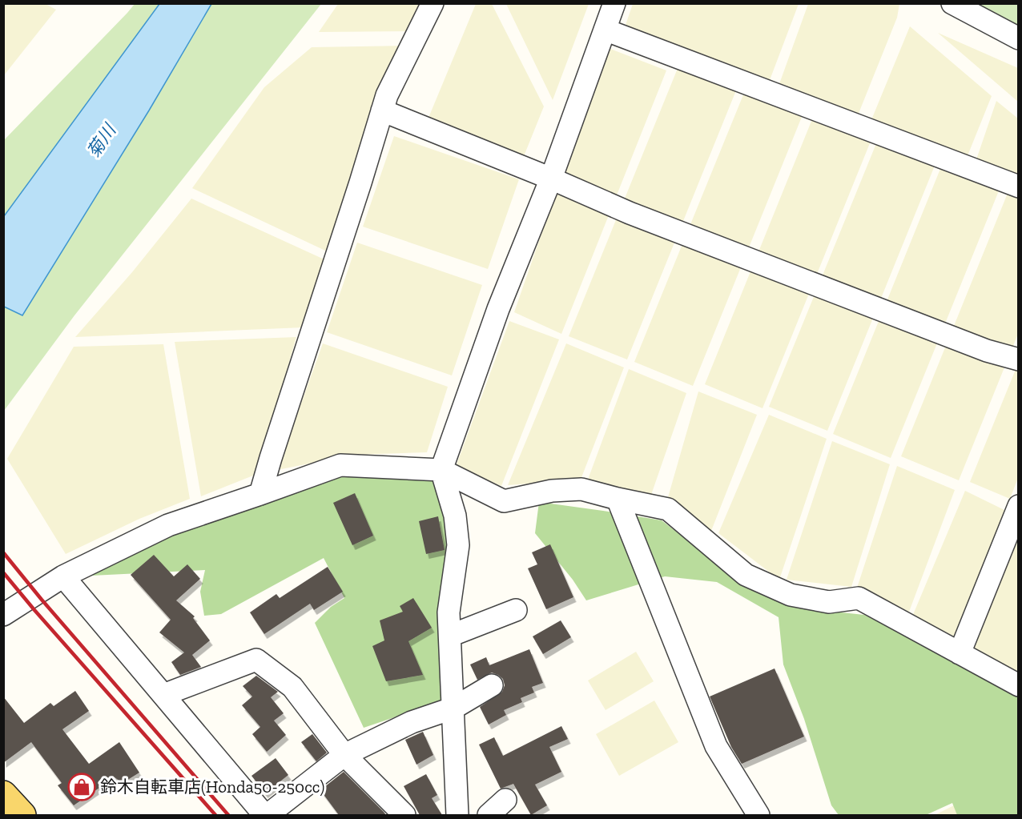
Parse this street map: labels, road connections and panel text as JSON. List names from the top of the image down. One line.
{"water":["菊川"],"places":{"shop":["鈴木自転車店(Honda50-250cc)"]}}
